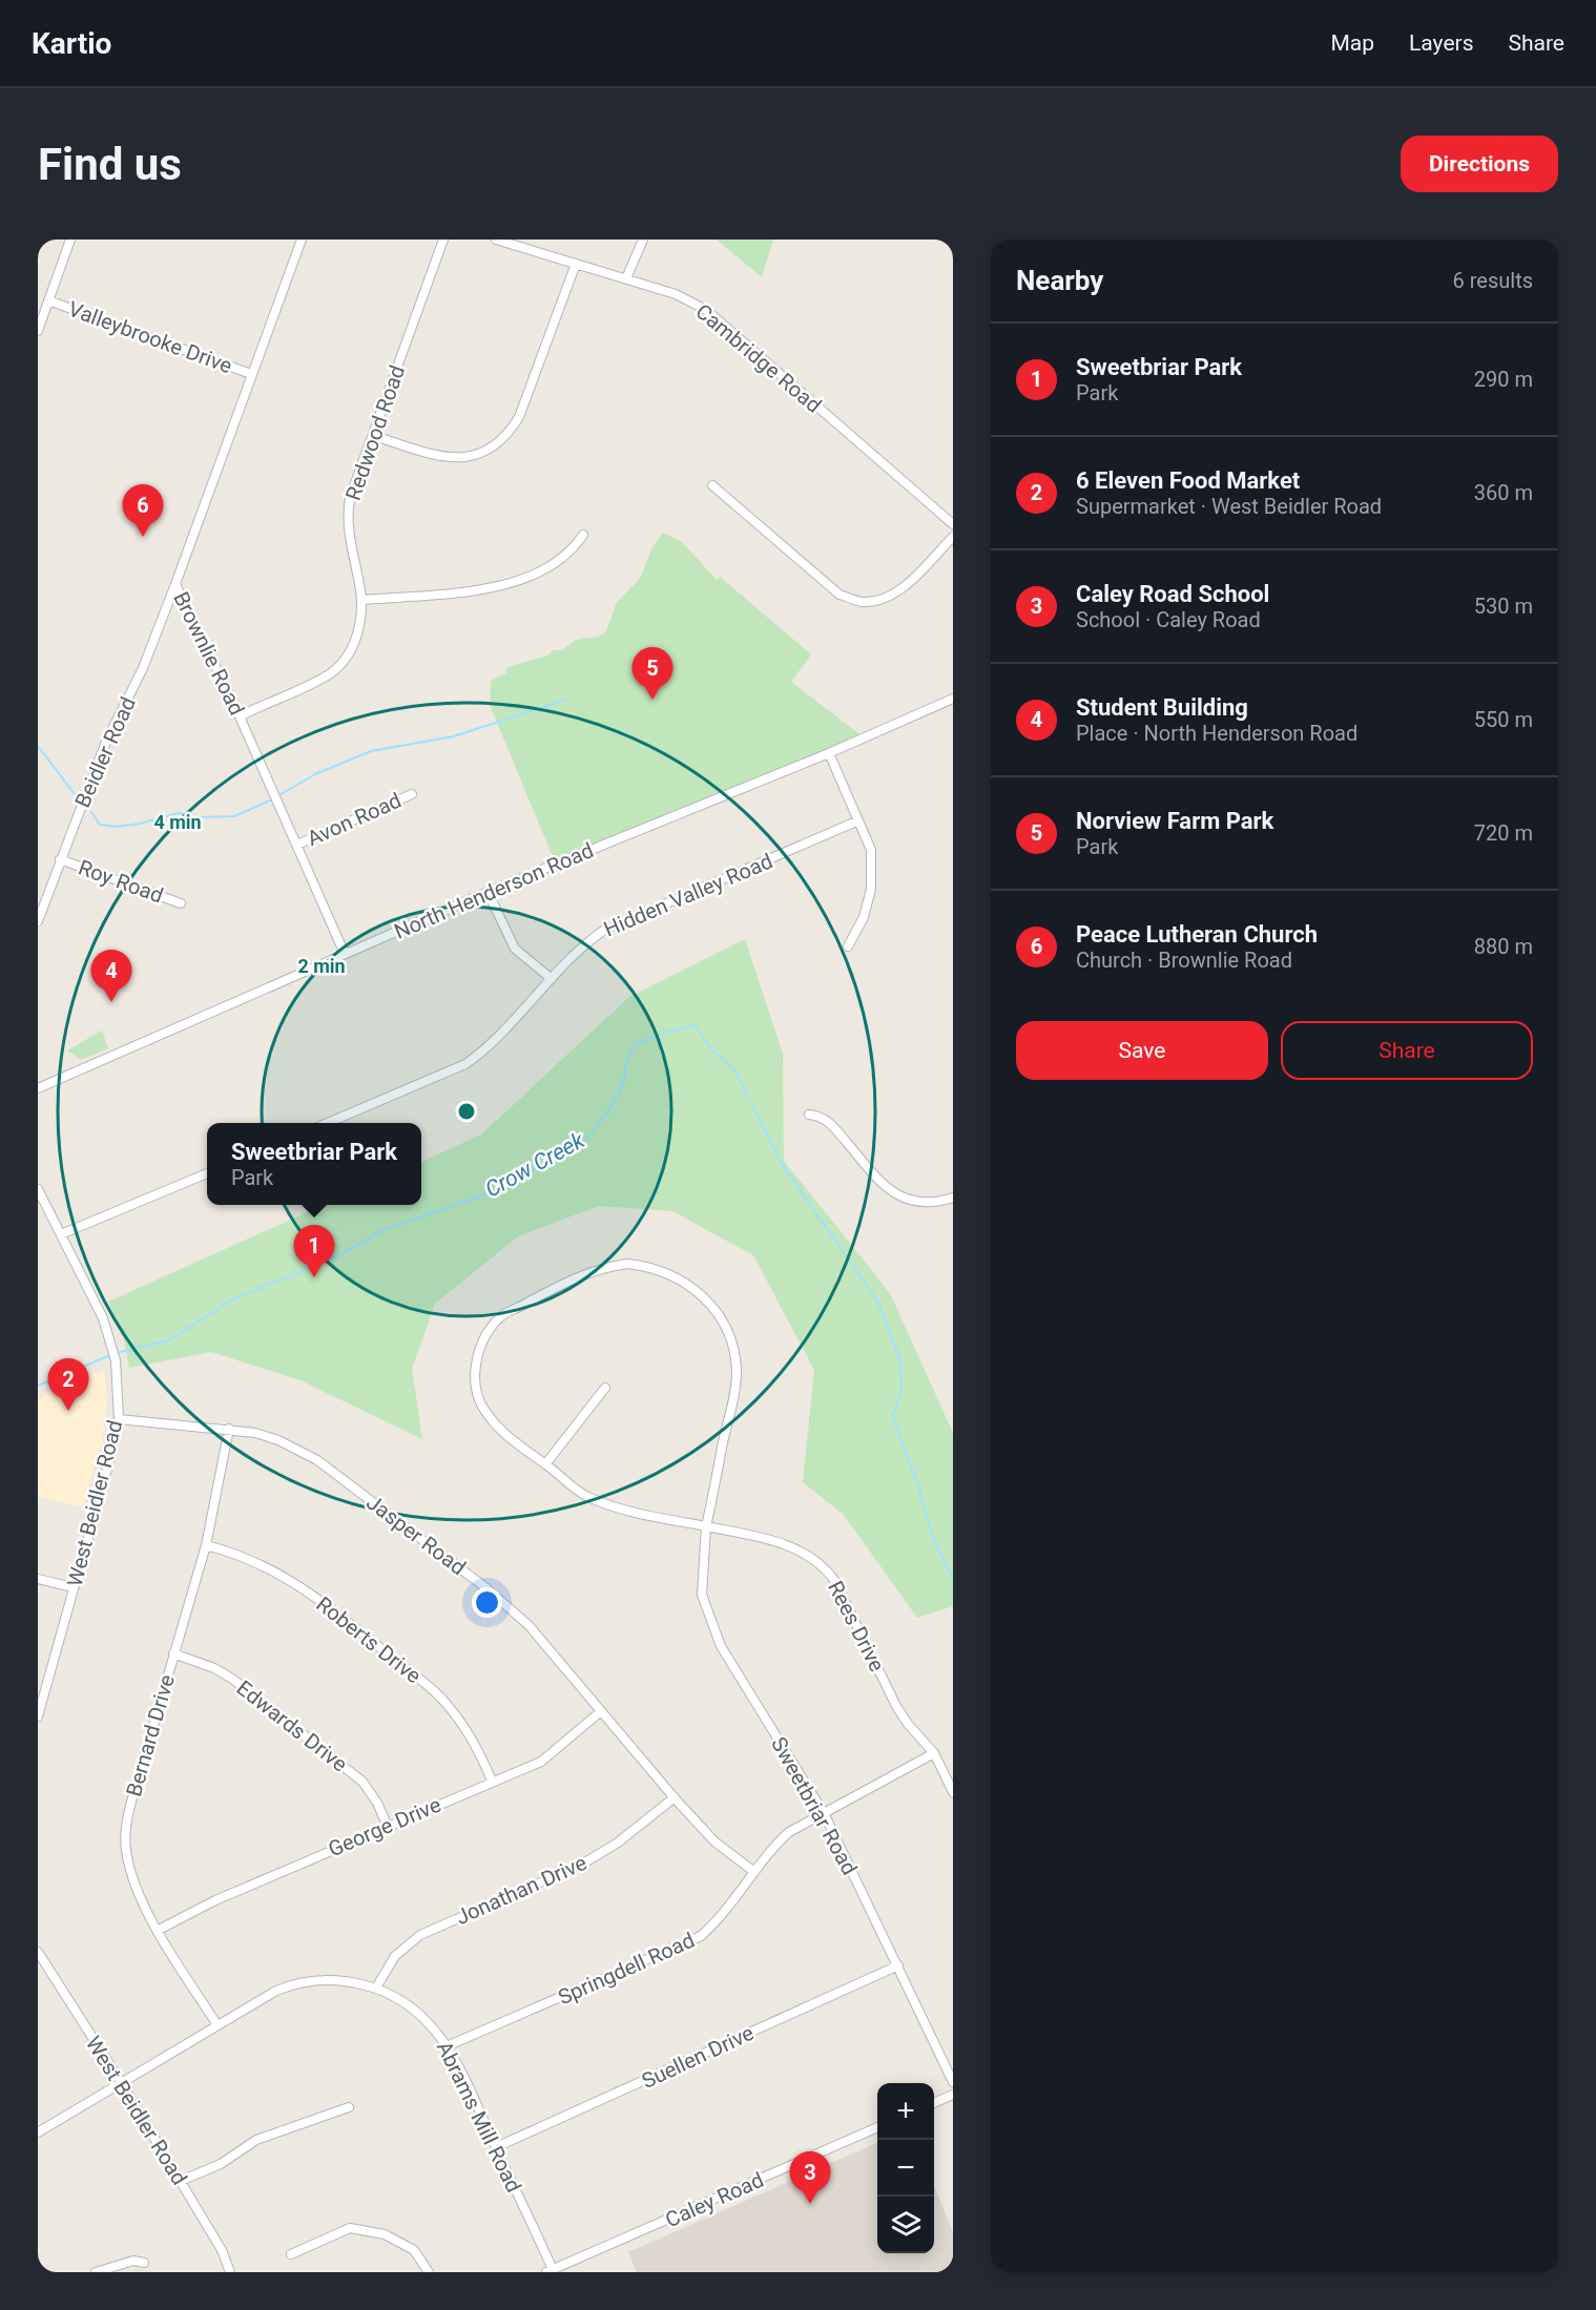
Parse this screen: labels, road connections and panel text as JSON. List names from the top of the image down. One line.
{"streets":{"street":["Valleybrooke Drive","Cambridge Road","Redwood Road","Brownlie Road","Beidler Road","Avon Road","Roy Road","North Henderson Road","Hidden Valley Road","West Beidler Road","Jasper Road","Rees Drive","Roberts Drive","Edwards Drive","Bernard Drive","Sweetbriar Road","George Drive","Jonathan Drive","Springdell Road","Suellen Drive","Abrams Mill Road","Caley Road"]},"crossings":[["Valleybrooke Drive","Brownlie Road"],["Redwood Road","Brownlie Road"],["Brownlie Road","Beidler Road"],["Brownlie Road","Avon Road"],["Brownlie Road","North Henderson Road"],["Beidler Road","Roy Road"],["West Beidler Road","Jasper Road"],["West Beidler Road","Abrams Mill Road"],["Jasper Road","Bernard Drive"],["Jasper Road","George Drive"],["Jasper Road","Jonathan Drive"],["Jasper Road","Springdell Road"],["Rees Drive","Sweetbriar Road"],["Rees Drive","Springdell Road"],["Roberts Drive","Bernard Drive"],["Roberts Drive","George Drive"],["Edwards Drive","Bernard Drive"],["Edwards Drive","George Drive"],["Bernard Drive","George Drive"],["Bernard Drive","Abrams Mill Road"],["Sweetbriar Road","Springdell Road"],["Sweetbriar Road","Suellen Drive"],["Jonathan Drive","Abrams Mill Road"],["Springdell Road","Abrams Mill Road"],["Suellen Drive","Abrams Mill Road"],["Abrams Mill Road","Caley Road"]],"water":["Crow Creek"],"page":{"header":"Kartio","nav":["Map","Layers","Share"],"buttons":["Directions",["Save","Share"]],"title":"Find us","heading":["Nearby","6 results"],"list":[{"mark":"1","name":"Sweetbriar Park","note":"Park","value":"290 m"},{"mark":"2","name":"6 Eleven Food Market","note":"Supermarket · West Beidler Road","value":"360 m"},{"mark":"3","name":"Caley Road School","note":"School · Caley Road","value":"530 m"},{"mark":"4","name":"Student Building","note":"Place · North Henderson Road","value":"550 m"},{"mark":"5","name":"Norview Farm Park","note":"Park","value":"720 m"},{"mark":"6","name":"Peace Lutheran Church","note":"Church · Brownlie Road","value":"880 m"}],"pins":["6","5","4","1","2","3"],"popup":["Sweetbriar Park","Park"],"map_buttons":["+","−"]},"rings":["4 min","2 min"]}
